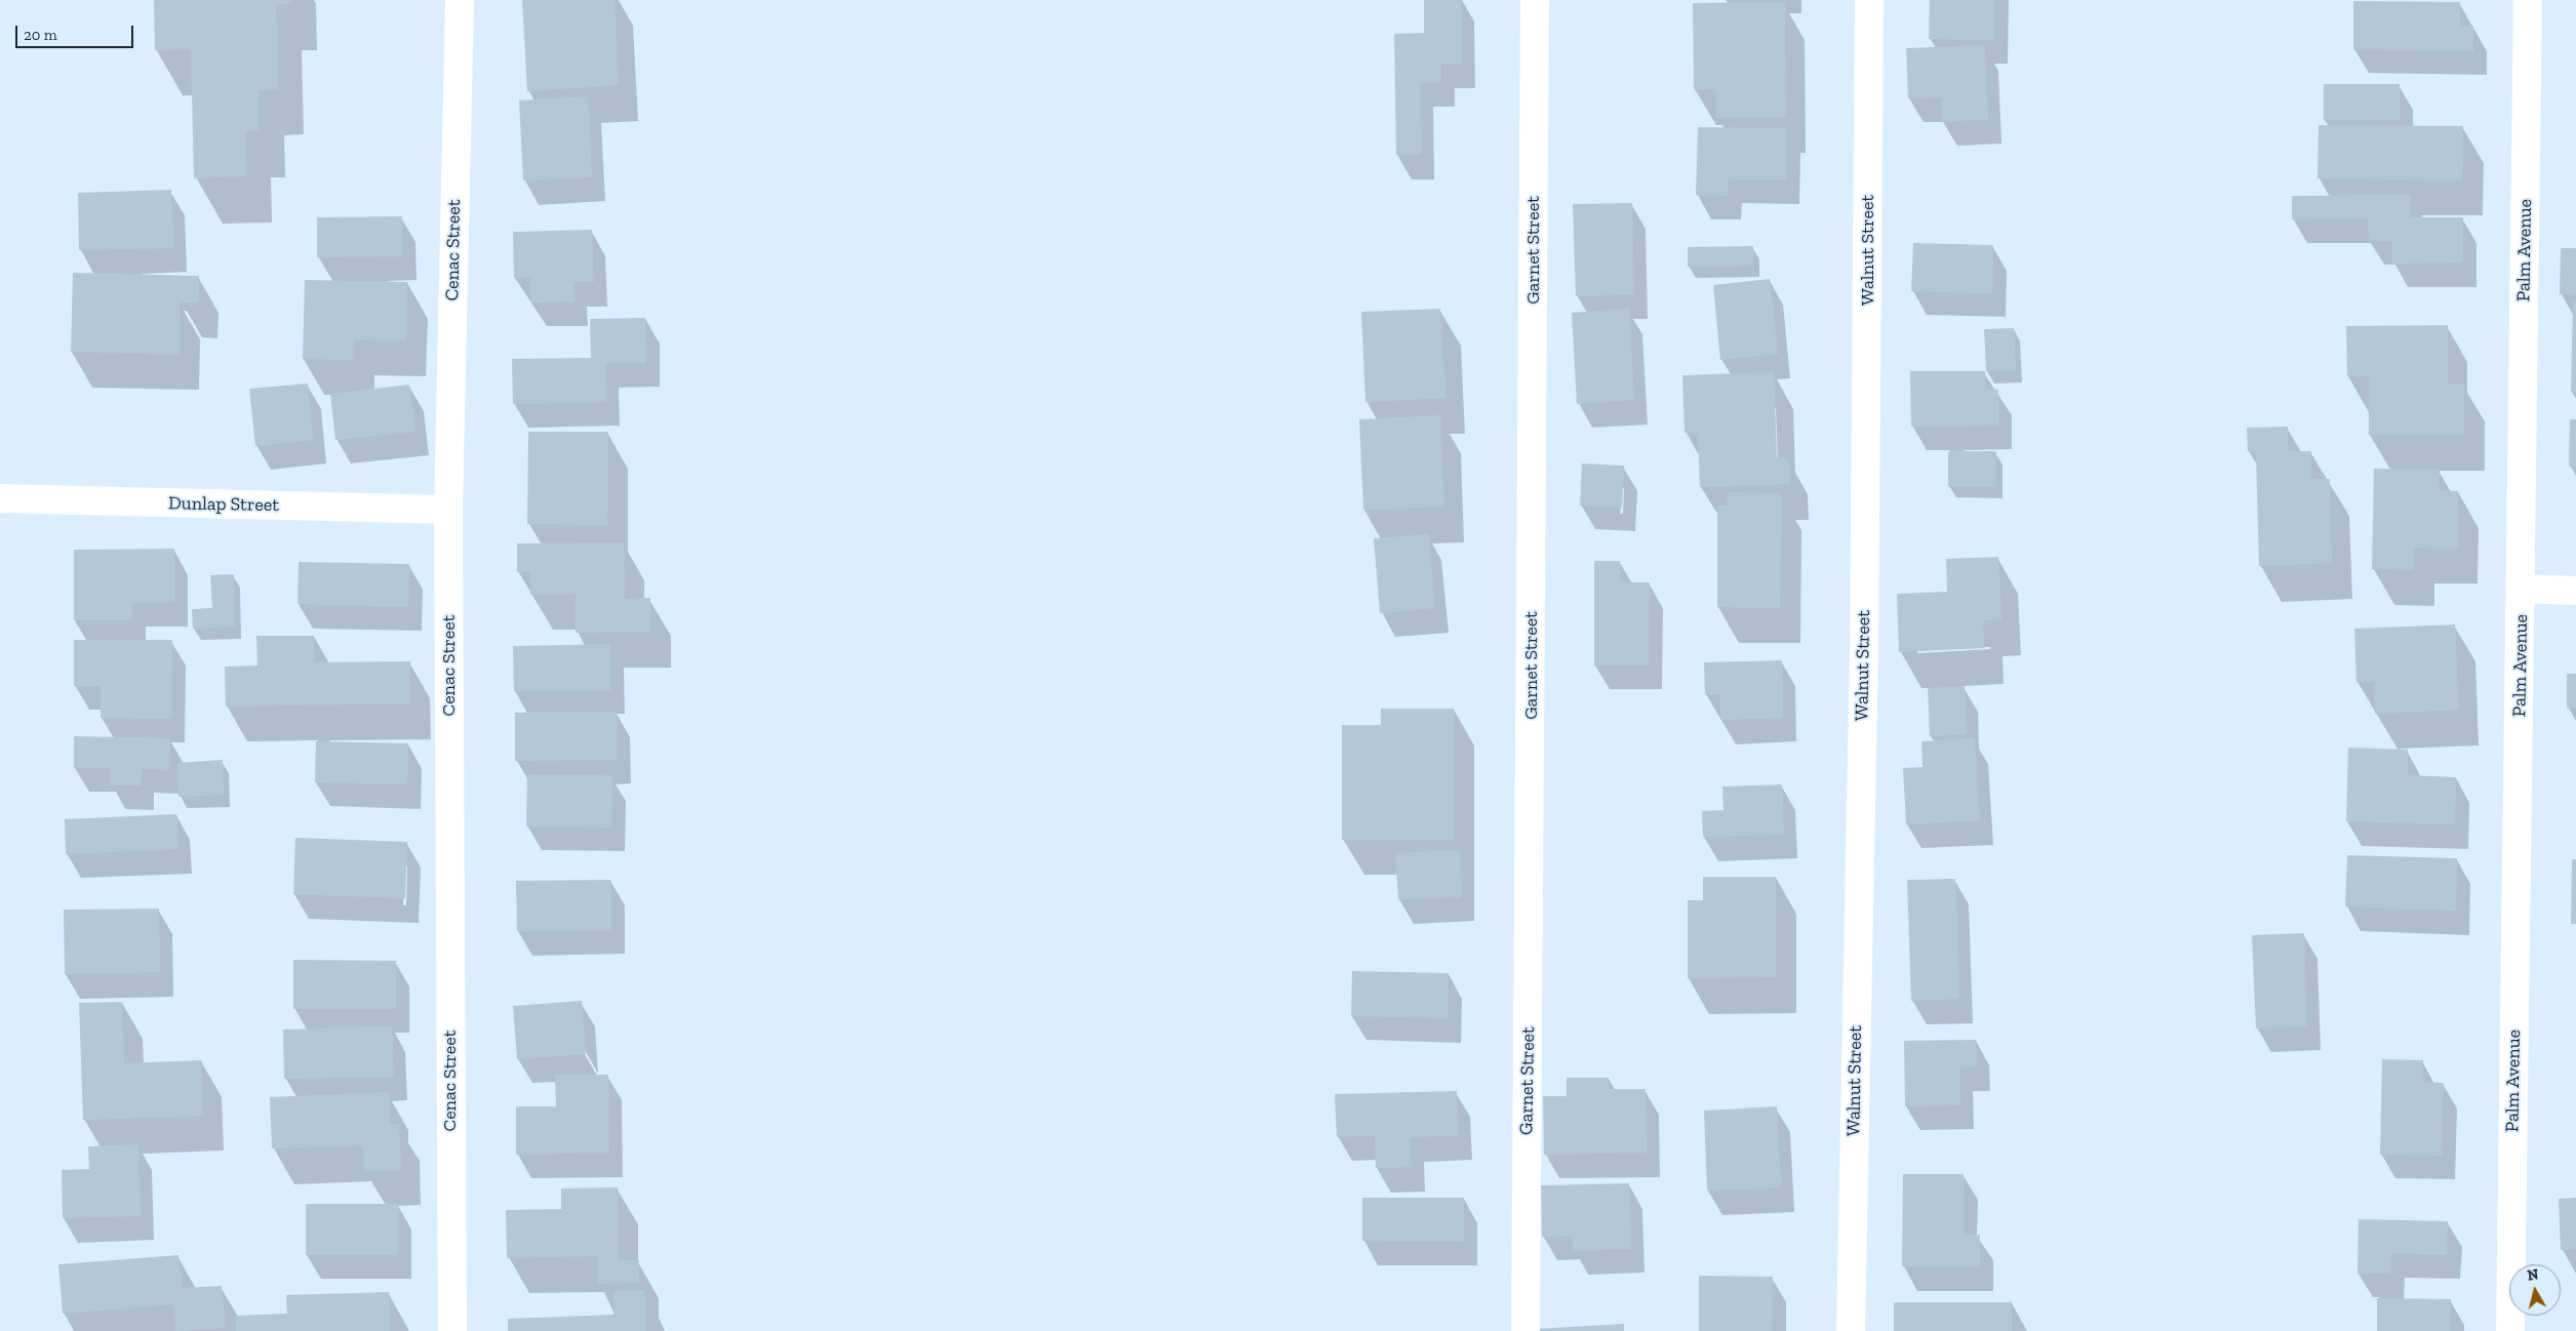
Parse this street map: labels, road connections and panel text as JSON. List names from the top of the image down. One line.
{"streets":{"street":["Cenac Street","Garnet Street","Walnut Street","Palm Avenue","Dunlap Street"]},"crossings":[["Cenac Street","Dunlap Street"]],"scale_bar":"20 m","north":"top"}
